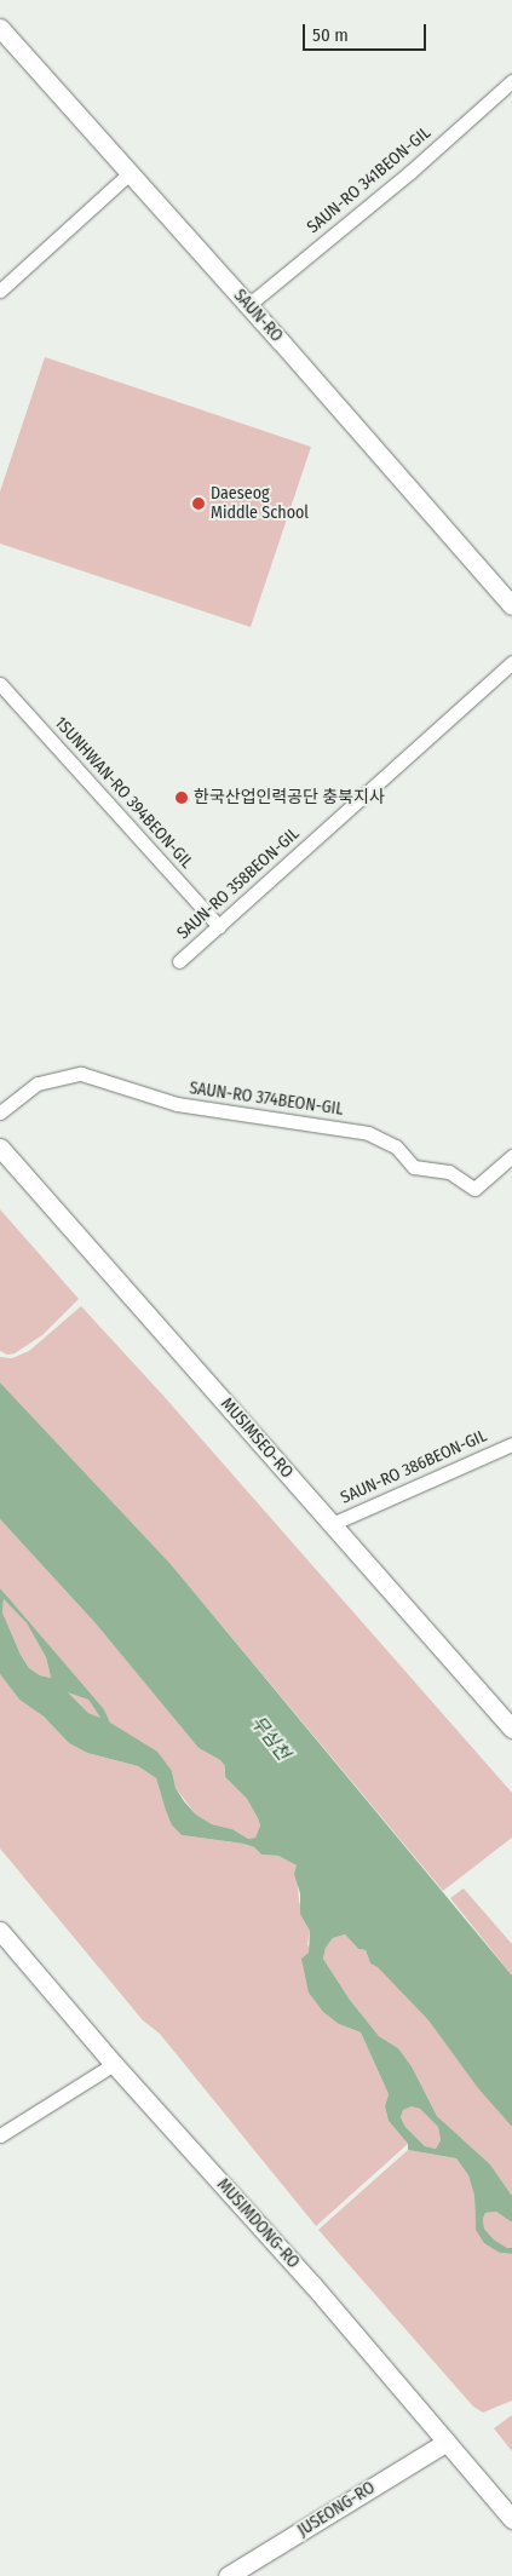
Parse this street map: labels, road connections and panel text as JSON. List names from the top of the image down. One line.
{"streets":{"street":["SAUN-RO 341BEON-GIL","SAUN-RO","1SUNHWAN-RO 394BEON-GIL","SAUN-RO 358BEON-GIL","SAUN-RO 374BEON-GIL","MUSIMSEO-RO","SAUN-RO 386BEON-GIL","MUSIMDONG-RO","JUSEONG-RO"]},"crossings":[["SAUN-RO 341BEON-GIL","SAUN-RO"],["1SUNHWAN-RO 394BEON-GIL","SAUN-RO 358BEON-GIL"],["MUSIMSEO-RO","SAUN-RO 386BEON-GIL"],["MUSIMDONG-RO","JUSEONG-RO"]],"water":["무심천"],"places":["Daeseog Middle School","한국산업인력공단 충북지사"],"scale_bar":"50 m"}
